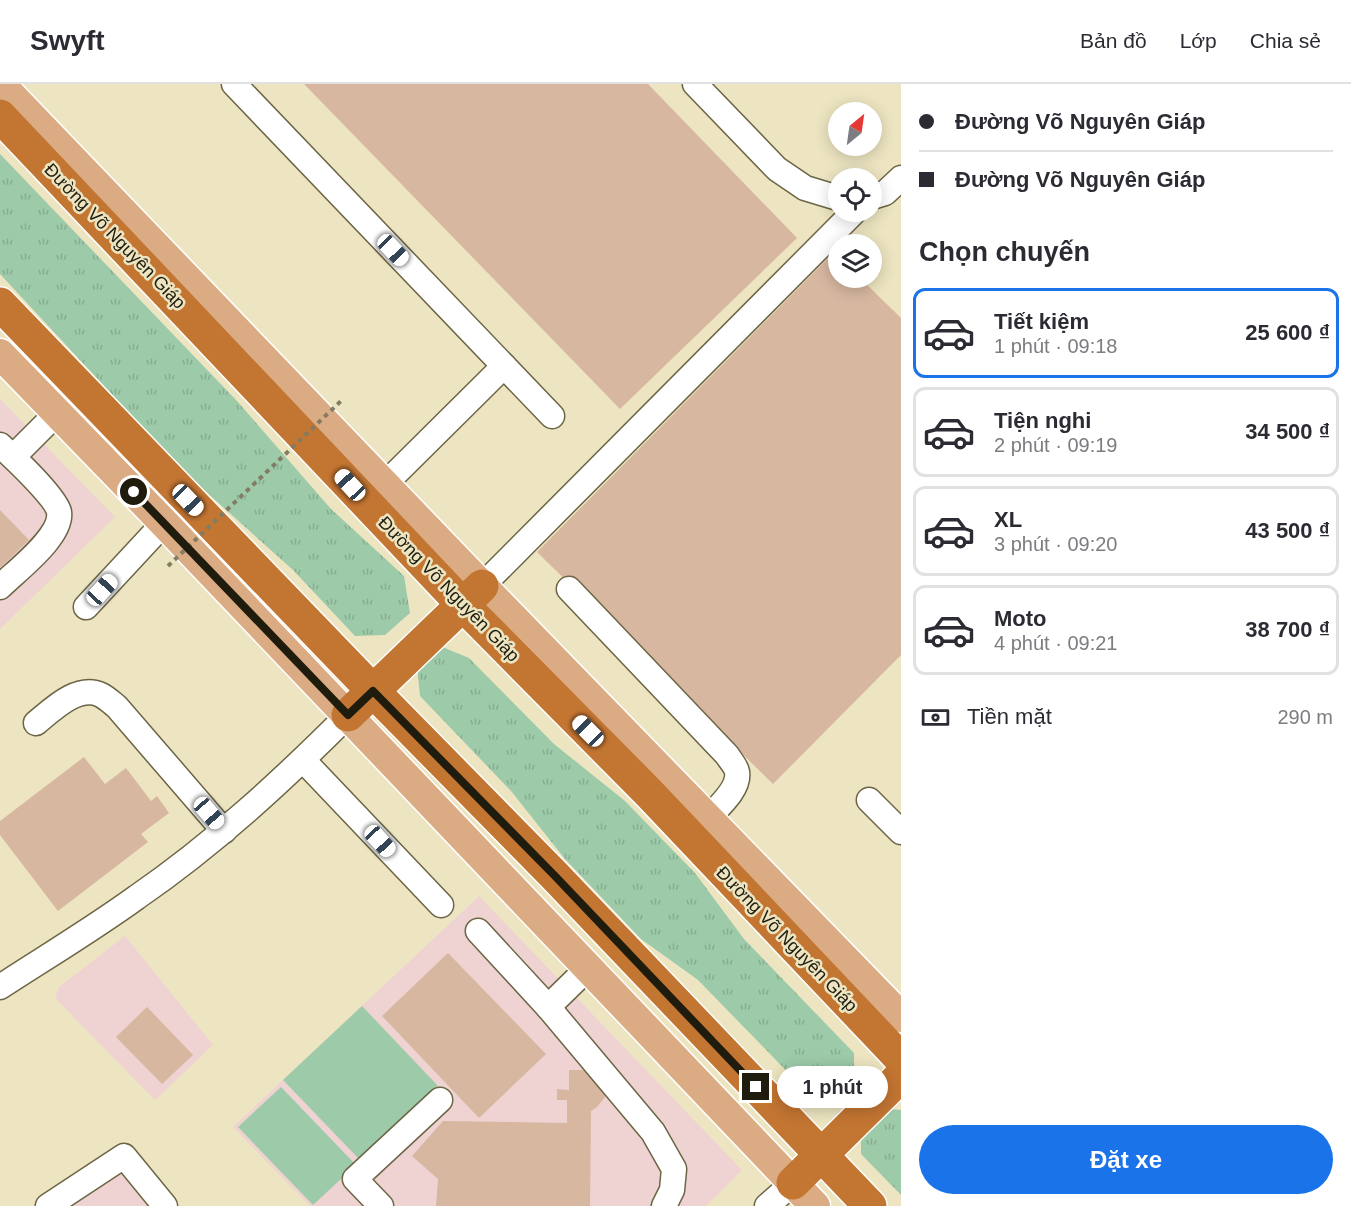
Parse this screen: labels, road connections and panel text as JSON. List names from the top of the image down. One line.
{"streets":{"highway":["Đường Võ Nguyên Giáp"]},"north":"top right","page":{"header":"Swyft","nav":["Bản đồ","Lớp","Chia sẻ"],"banner":["Đường Võ Nguyên Giáp","Đường Võ Nguyên Giáp"],"heading":"Chọn chuyến","list":[{"name":"Tiết kiệm","note":"1 phút · 09:18","value":"25 600 ₫"},{"name":"Tiện nghi","note":"2 phút · 09:19","value":"34 500 ₫"},{"name":"XL","note":"3 phút · 09:20","value":"43 500 ₫"},{"name":"Moto","note":"4 phút · 09:21","value":"38 700 ₫"}],"pay":["Tiền mặt","290 m"],"bubble":"1 phút","buttons":"Đặt xe"}}
